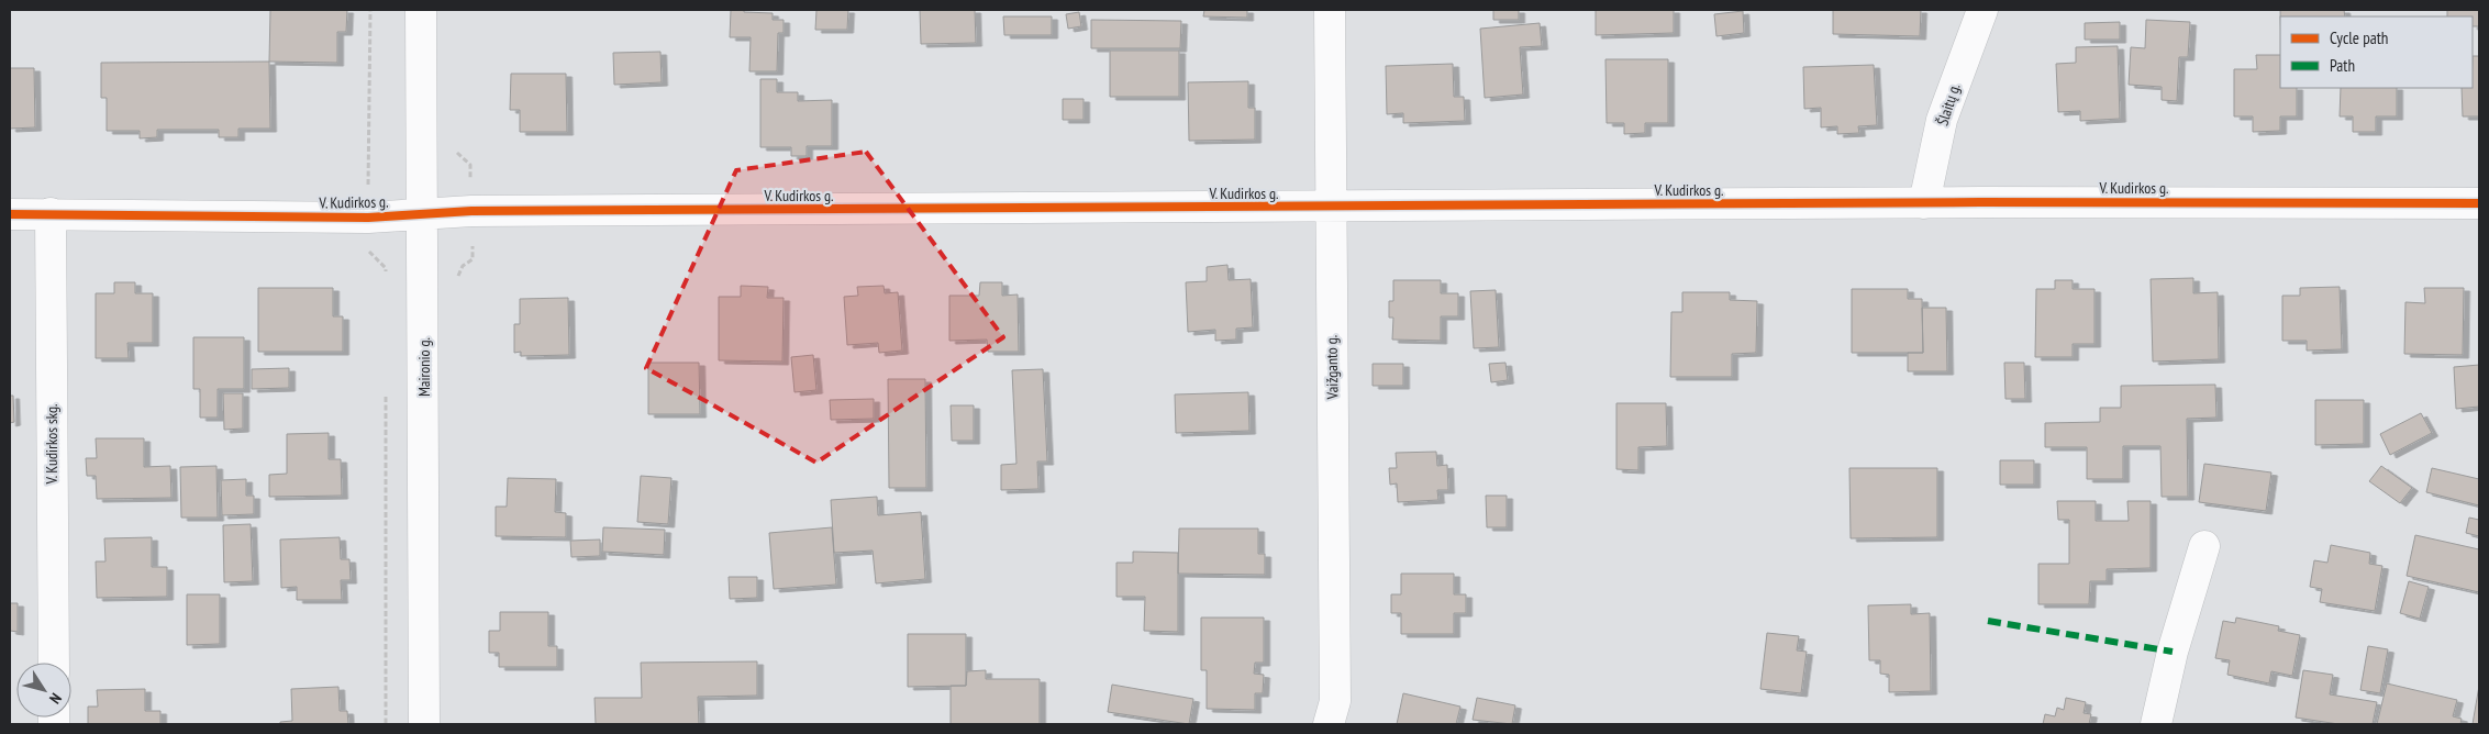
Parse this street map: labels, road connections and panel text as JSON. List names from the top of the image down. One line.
{"streets":{"street":["Šlaitų g.","V. Kudirkos g.","Maironio g.","Vaižganto g.","V. Kudirkos skg."]},"crossings":[["Šlaitų g.","V. Kudirkos g."],["V. Kudirkos g.","Maironio g."],["V. Kudirkos g.","Vaižganto g."],["V. Kudirkos g.","V. Kudirkos skg."]],"legend":["Cycle path","Path"],"north":"bottom right"}
